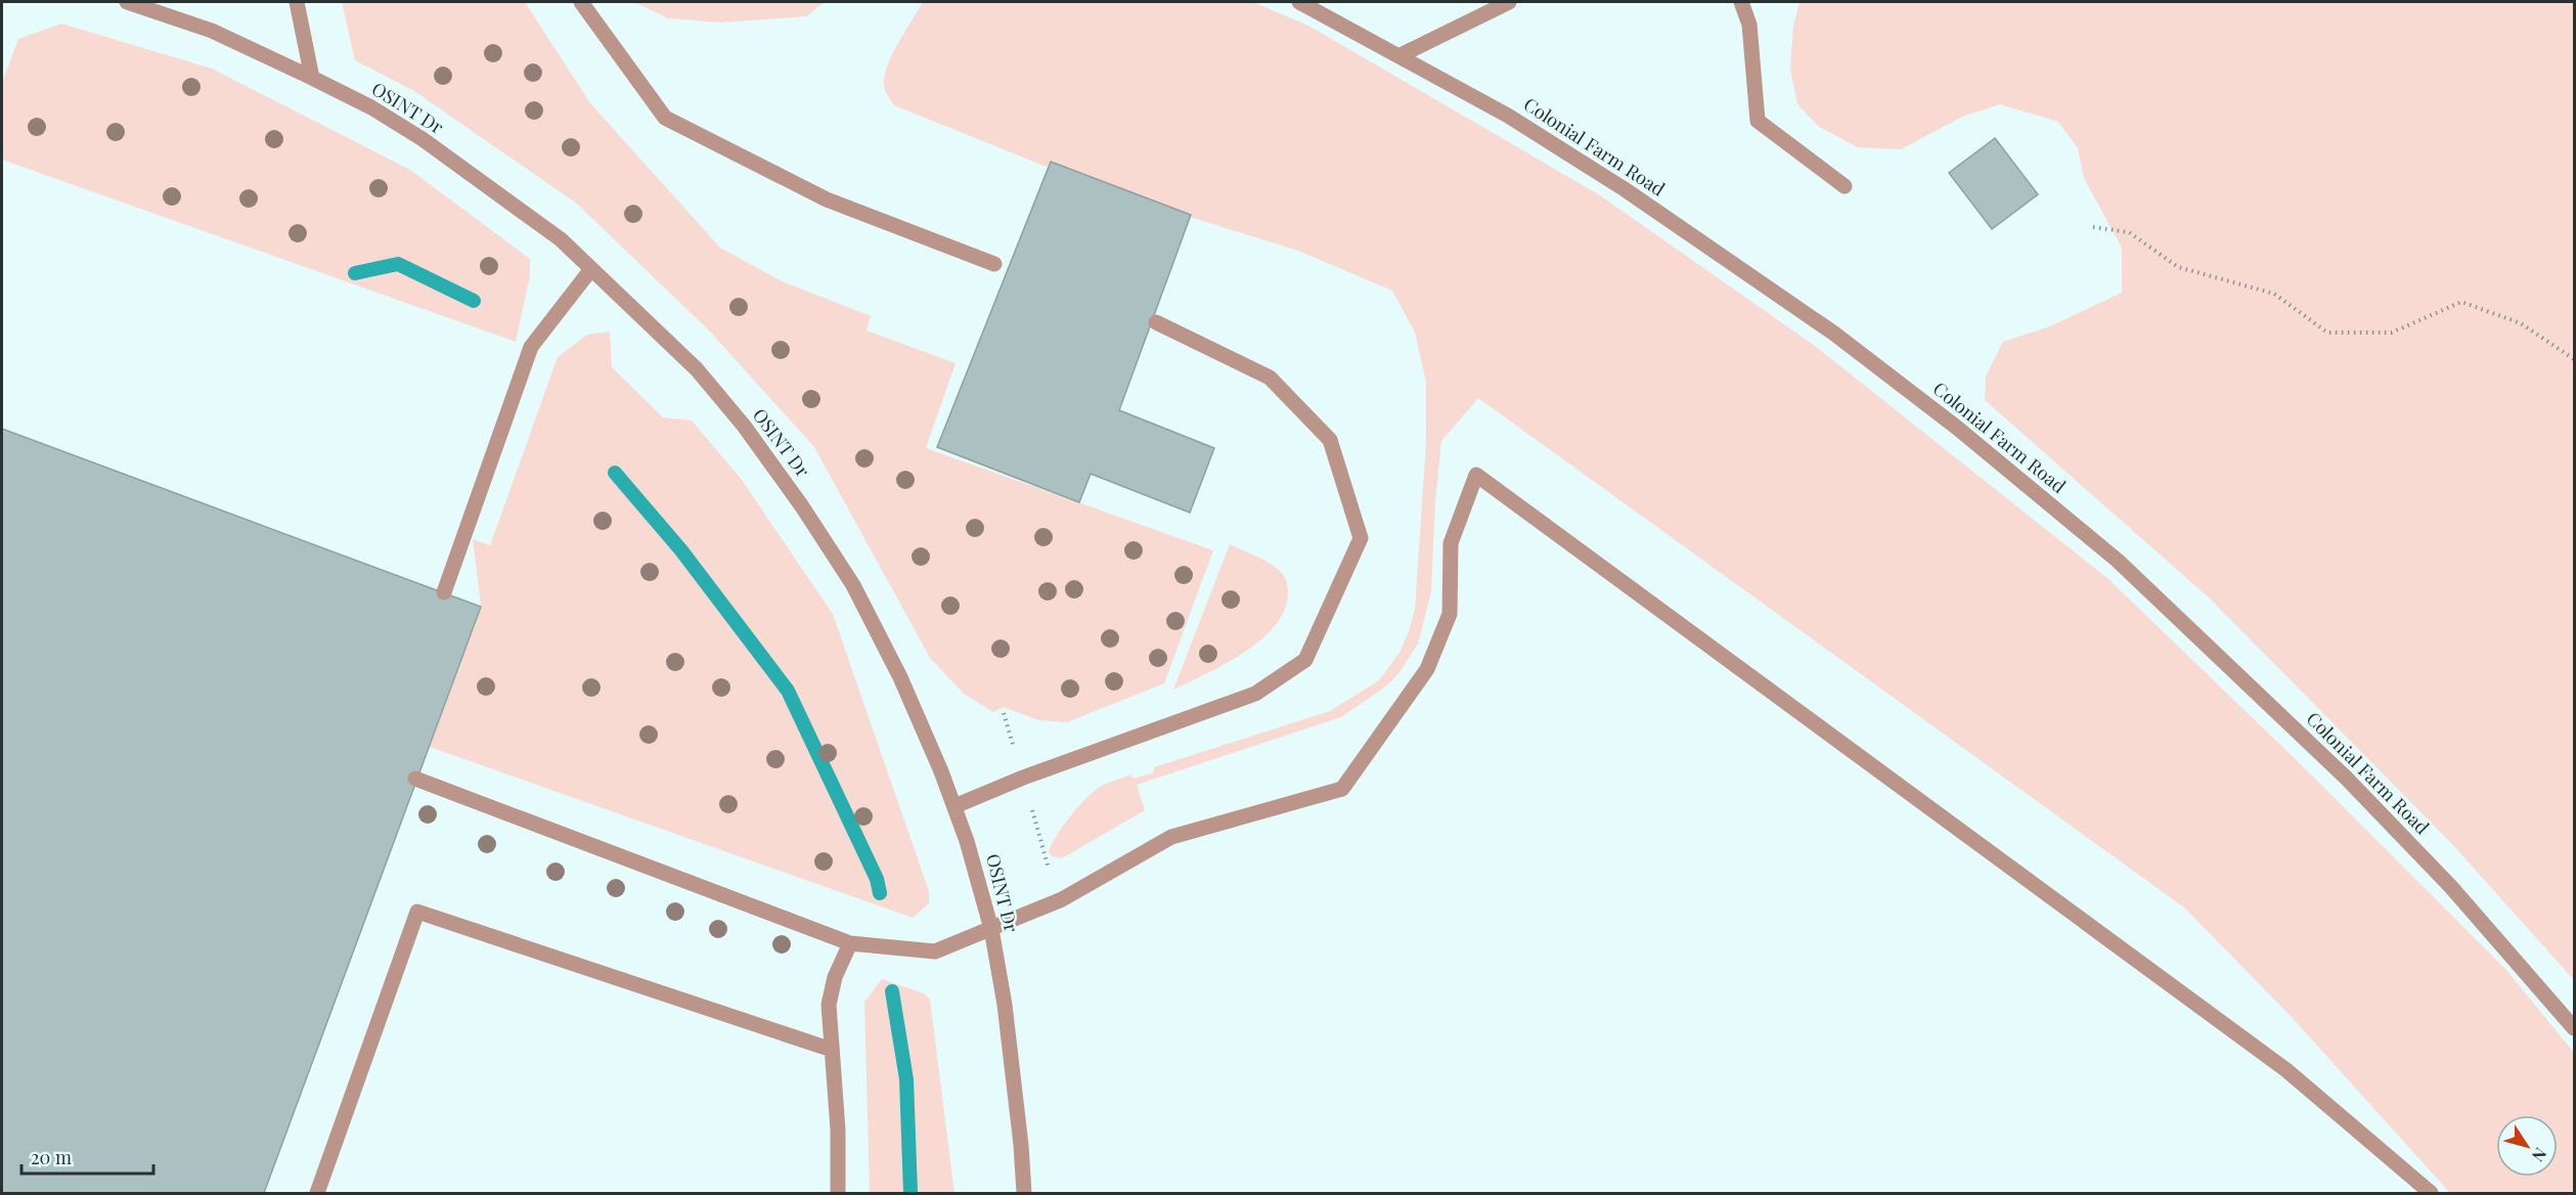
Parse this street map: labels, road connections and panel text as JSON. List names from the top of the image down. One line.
{"streets":{"street":["OSINT Dr","Colonial Farm Road"]},"scale_bar":"20 m","north":"bottom right"}
